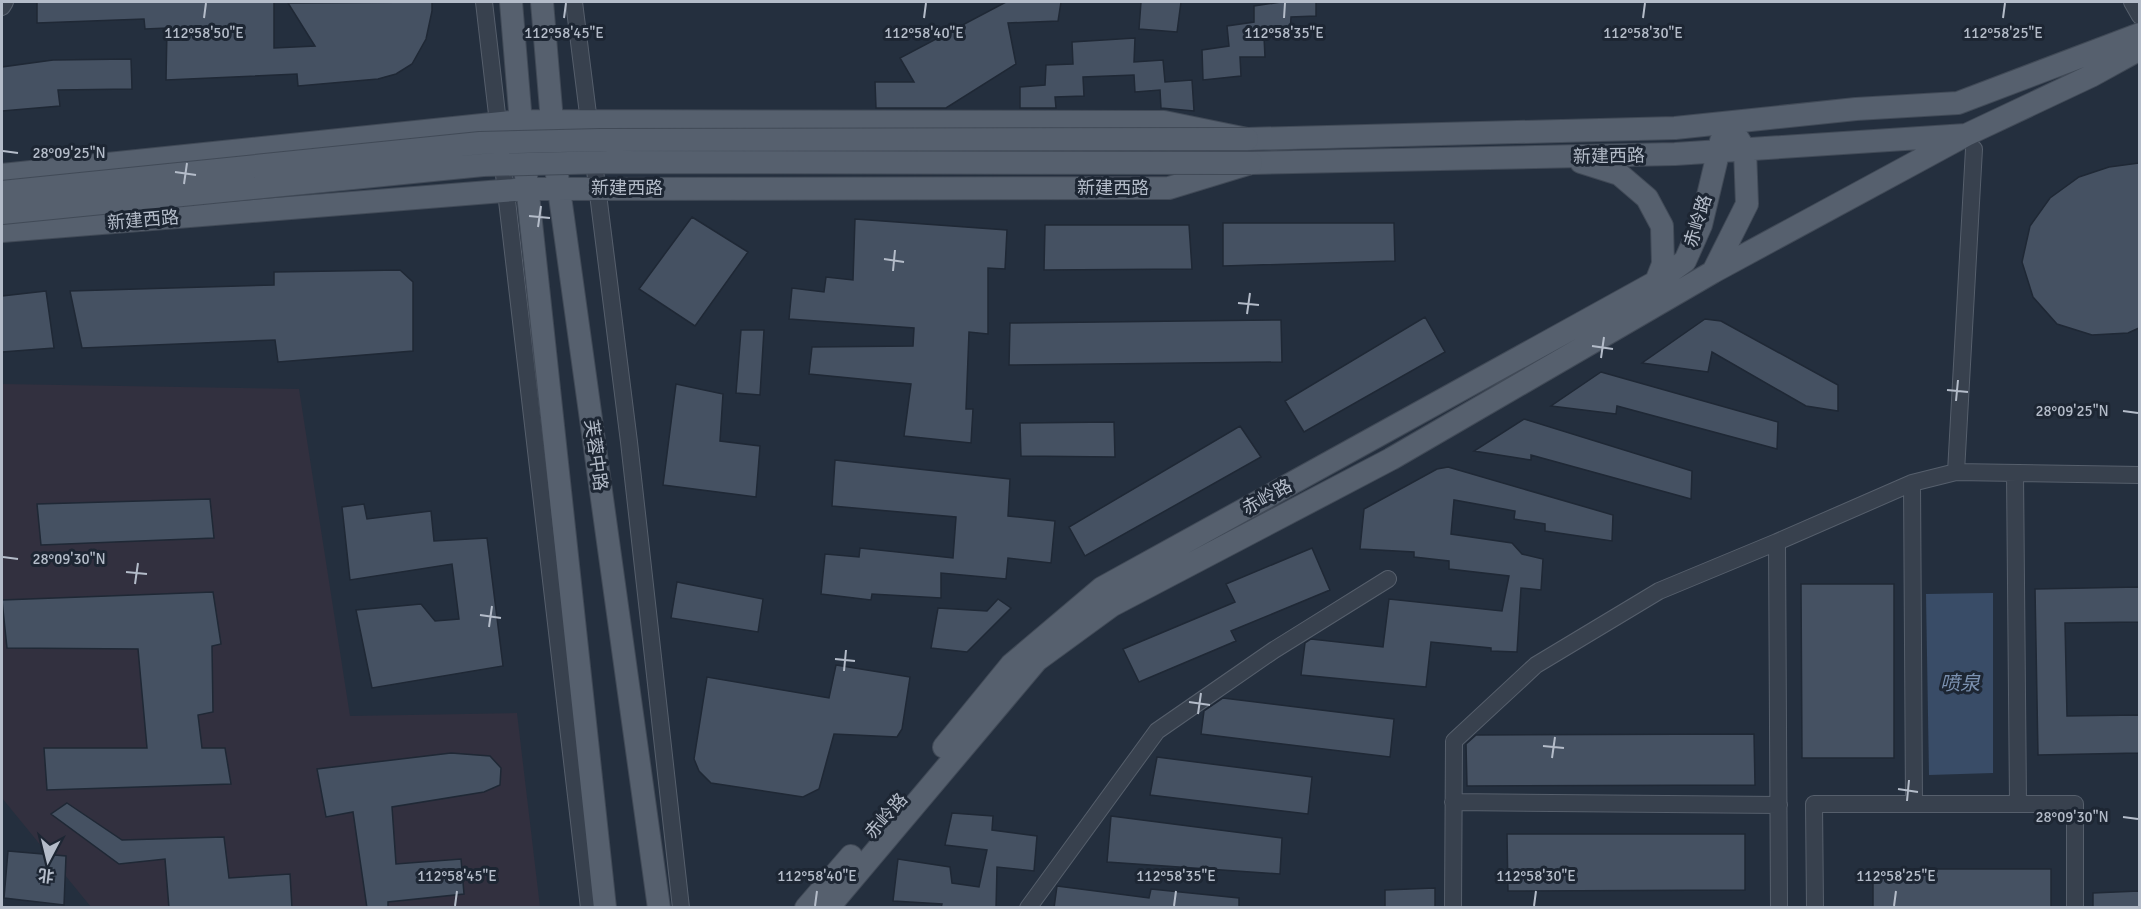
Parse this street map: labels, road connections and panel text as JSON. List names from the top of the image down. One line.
{"streets":{"main road":["新建西路","赤岭路","芙蓉中路"]},"crossings":[["新建西路","赤岭路"],["新建西路","芙蓉中路"]],"water":["喷泉"],"north":"bottom","coordinates":["112°58'50\"E","112°58'45\"E","112°58'40\"E","112°58'35\"E","112°58'30\"E","112°58'25\"E","28°09'25\"N","28°09'30\"N"]}
